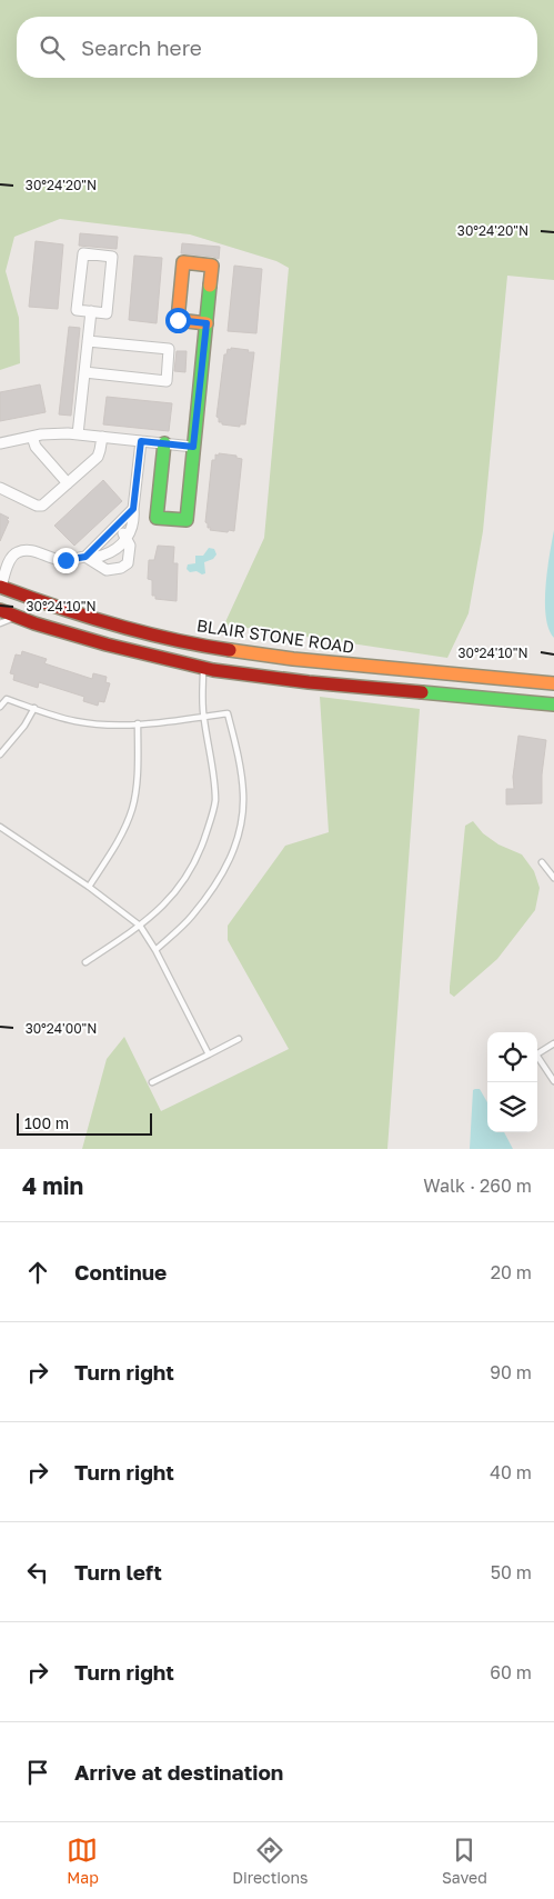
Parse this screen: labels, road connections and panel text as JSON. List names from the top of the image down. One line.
{"streets":{"main road":["BLAIR STONE ROAD"]},"scale_bar":"100 m","page":{"search":"Search here","scale":"100 m","heading":["4 min","Walk · 260 m"],"list":[["Continue","20 m"],["Turn right","90 m"],["Turn right","40 m"],["Turn left","50 m"],["Turn right","60 m"],"Arrive at destination"],"nav":["Map","Directions","Saved"]},"coordinates":["30°24'20\"N","30°24'10\"N","30°24'00\"N"]}
